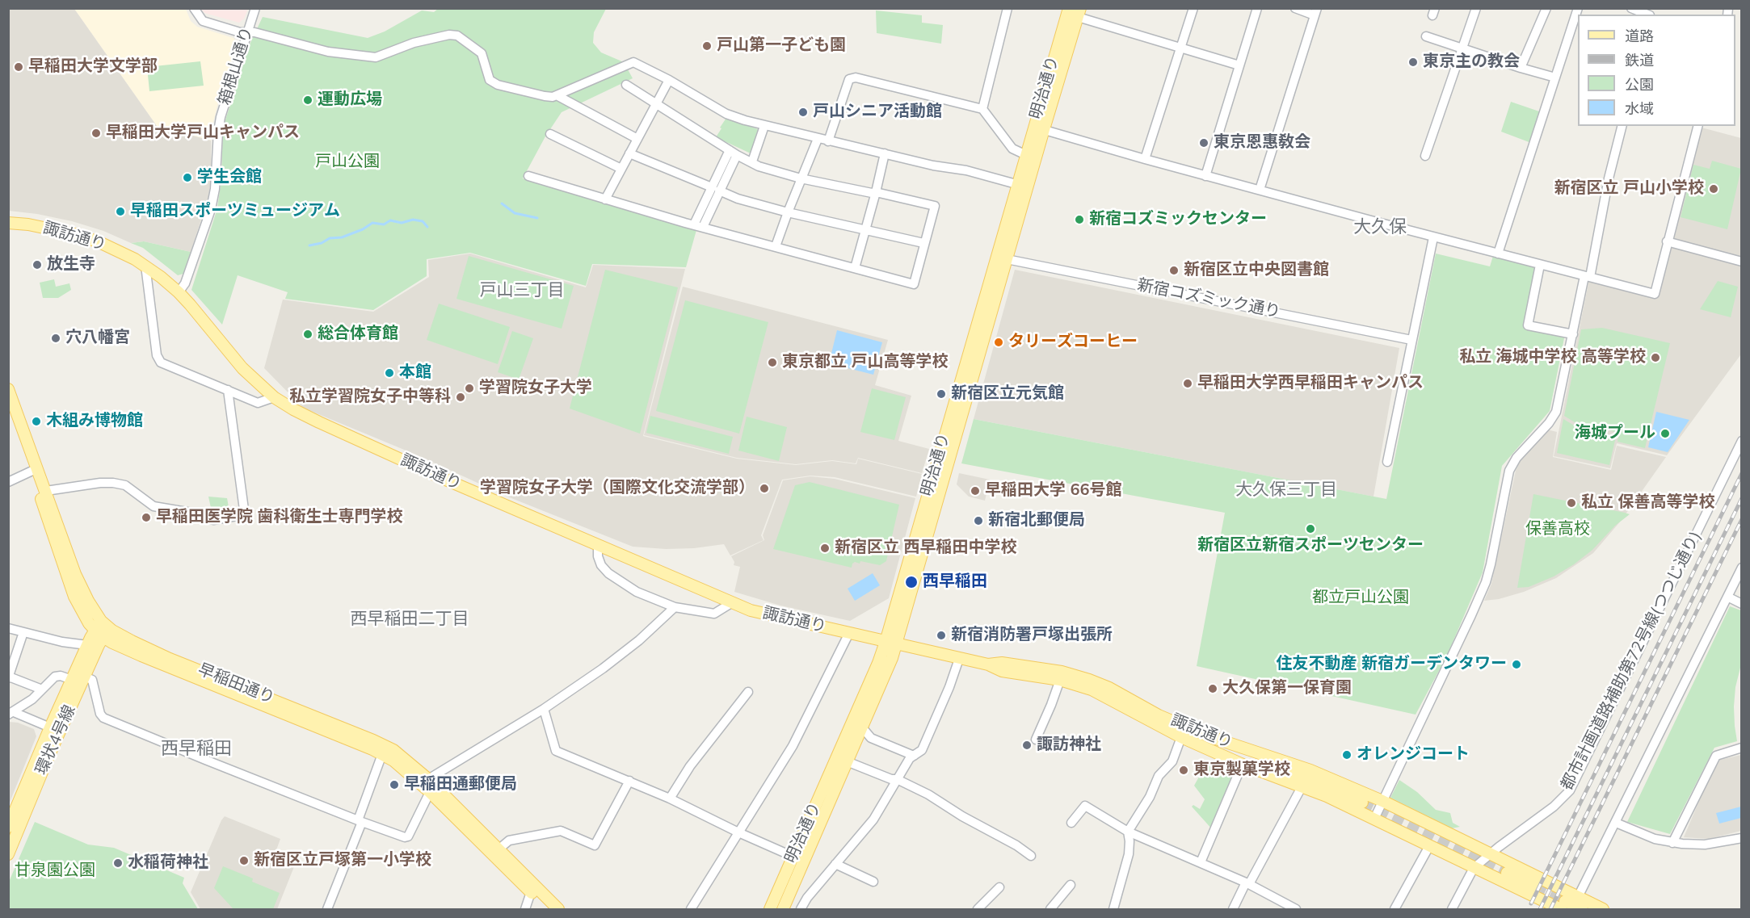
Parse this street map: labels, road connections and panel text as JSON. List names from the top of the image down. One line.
{"streets":{"main road":["明治通り","諏訪通り","早稲田通り","環状4号線"],"street":["箱根山通り","新宿コズミック通り","都市計画道路補助第72号線(つつじ通り)"]},"crossings":[["箱根山通り","諏訪通り"],["明治通り","諏訪通り"],["明治通り","新宿コズミック通り"],["諏訪通り","都市計画道路補助第72号線(つつじ通り)"],["早稲田通り","環状4号線"]],"districts":["大久保","戸山三丁目","大久保三丁目","西早稲田二丁目","西早稲田"],"parks":["戸山公園","保善高校","都立戸山公園","甘泉園公園"],"places":["戸山第一子ども園","東京主の教会","早稲田大学文学部","運動広場","戸山シニア活動館","早稲田大学戸山キャンパス","東京恩惠敎会","学生会館","新宿区立 戸山小学校","早稲田スポーツミュージアム","新宿コズミックセンター","放生寺","新宿区立中央図書館","総合体育館","穴八幡宮","タリーズコーヒー","私立 海城中学校 高等学校","東京都立 戸山高等学校","本館","早稲田大学西早稲田キャンパス","学習院女子大学","新宿区立元気館","私立学習院女子中等科","木組み博物館","海城プール","学習院女子大学（国際文化交流学部）","早稲田大学 66号館","私立 保善高等学校","早稲田医学院 歯科衛生士専門学校","新宿北郵便局","新宿区立新宿スポーツセンター","新宿区立 西早稲田中学校","西早稲田","新宿消防署戸塚出張所","住友不動産 新宿ガーデンタワー","大久保第一保育園","諏訪神社","オレンジコート","東京製菓学校","早稲田通郵便局","新宿区立戸塚第一小学校","水稲荷神社"],"legend":["道路","鉄道","公園","水域"]}
